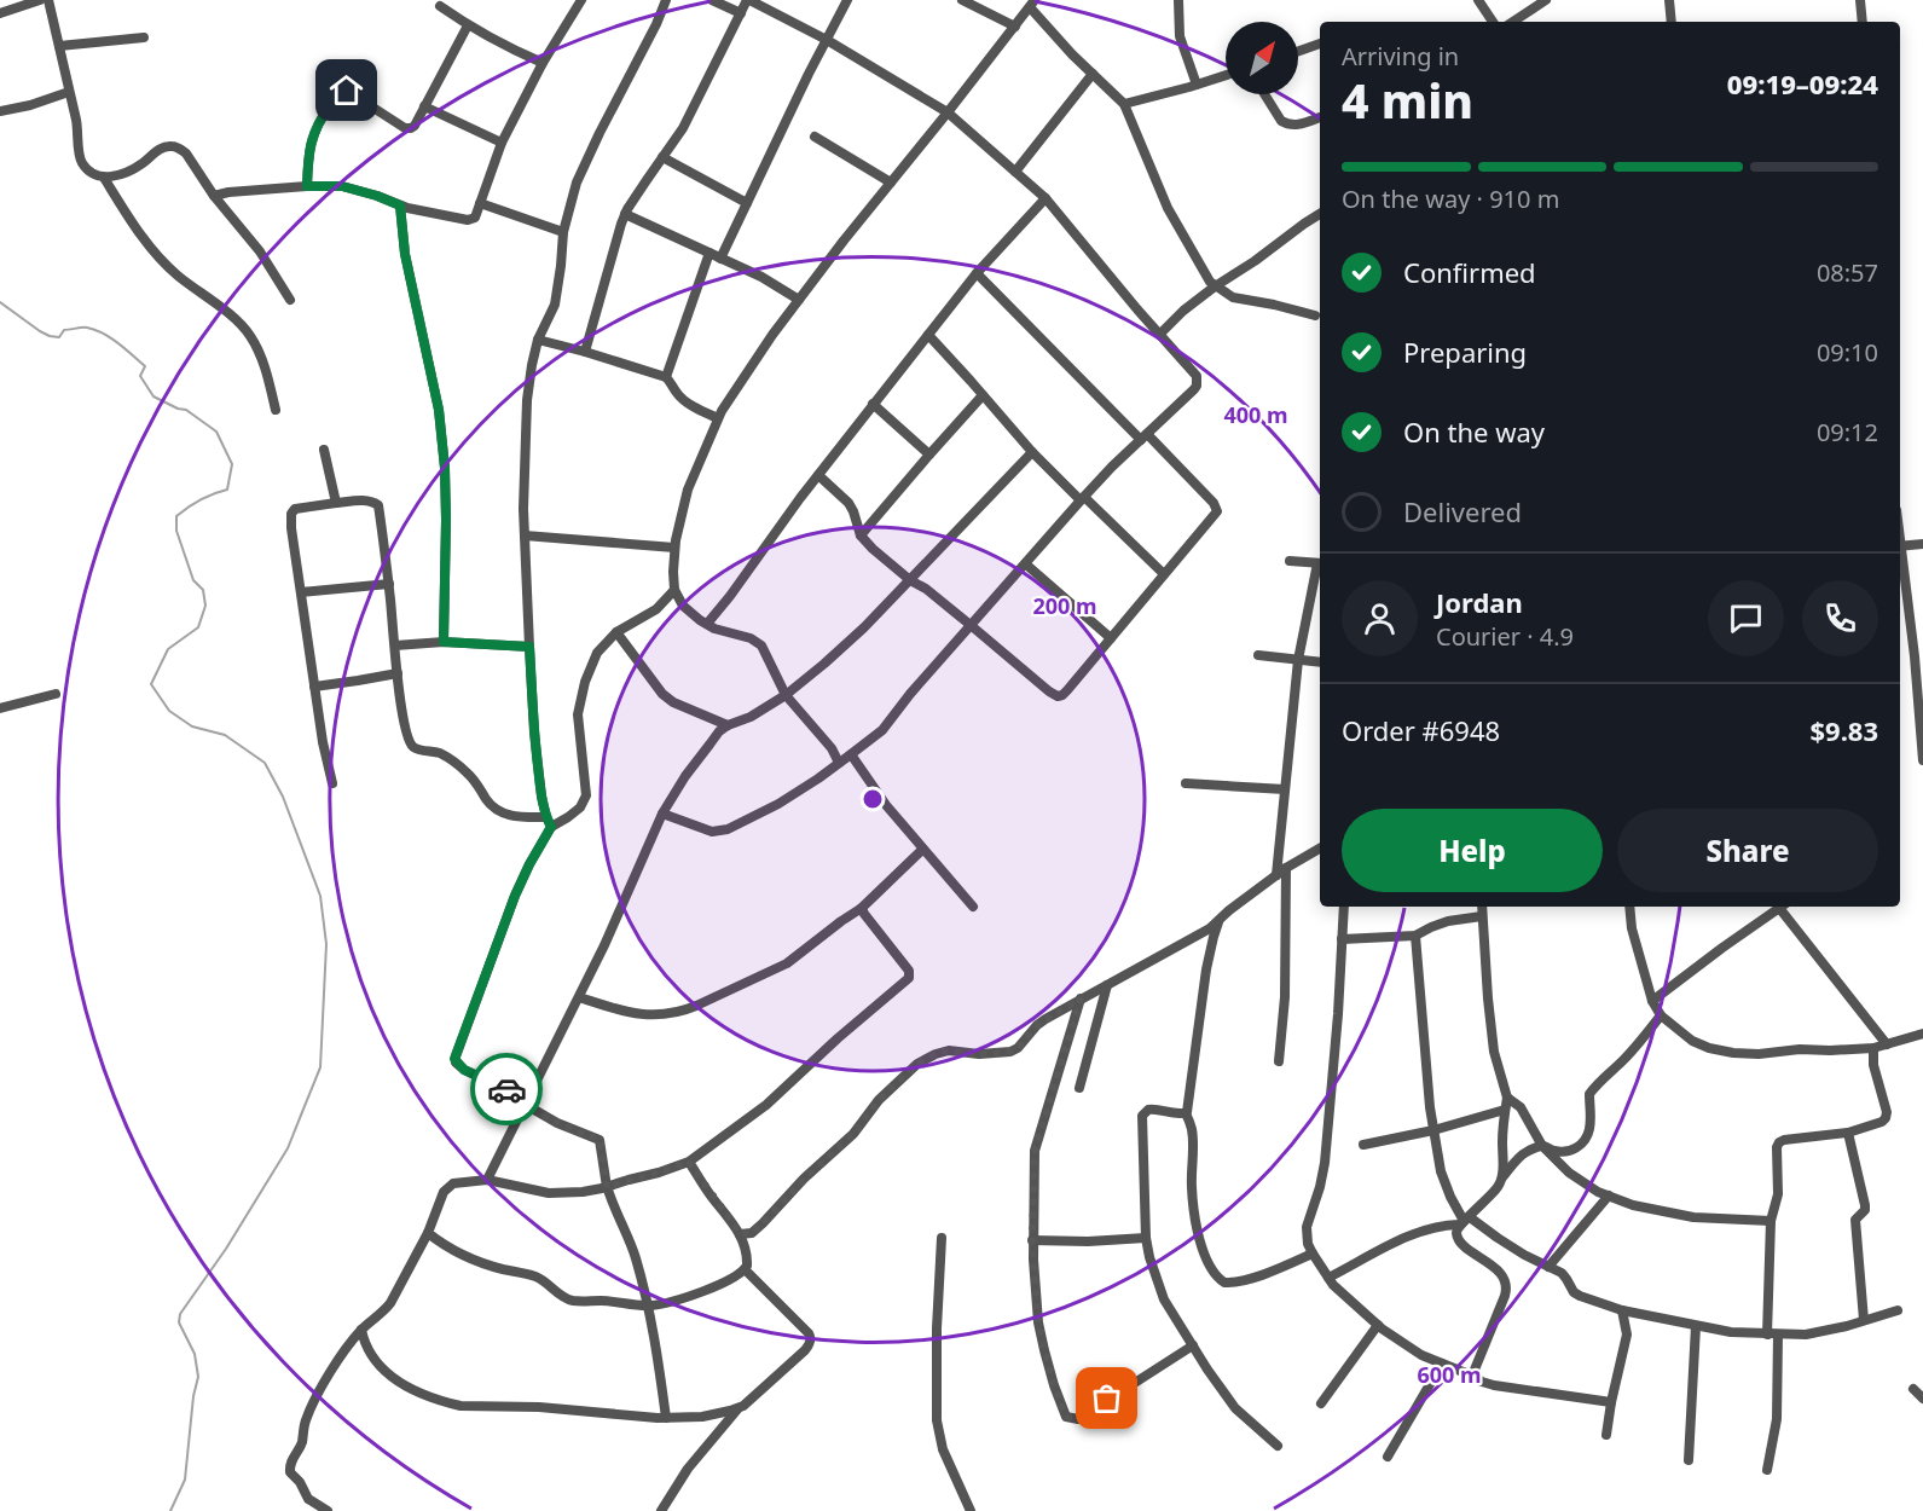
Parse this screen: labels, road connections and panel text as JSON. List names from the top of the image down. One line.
{"north":"top right","page":{"heading":["4 min","Arriving in","09:19–09:24"],"panel":["Jordan","Courier · 4.9","Order #6948","$9.83"],"bar":"On the way · 910 m","list":[["Confirmed","08:57"],["Preparing","09:10"],["On the way","09:12"],"Delivered"],"buttons":["Help","Share"]},"rings":["400 m","200 m","600 m"]}
